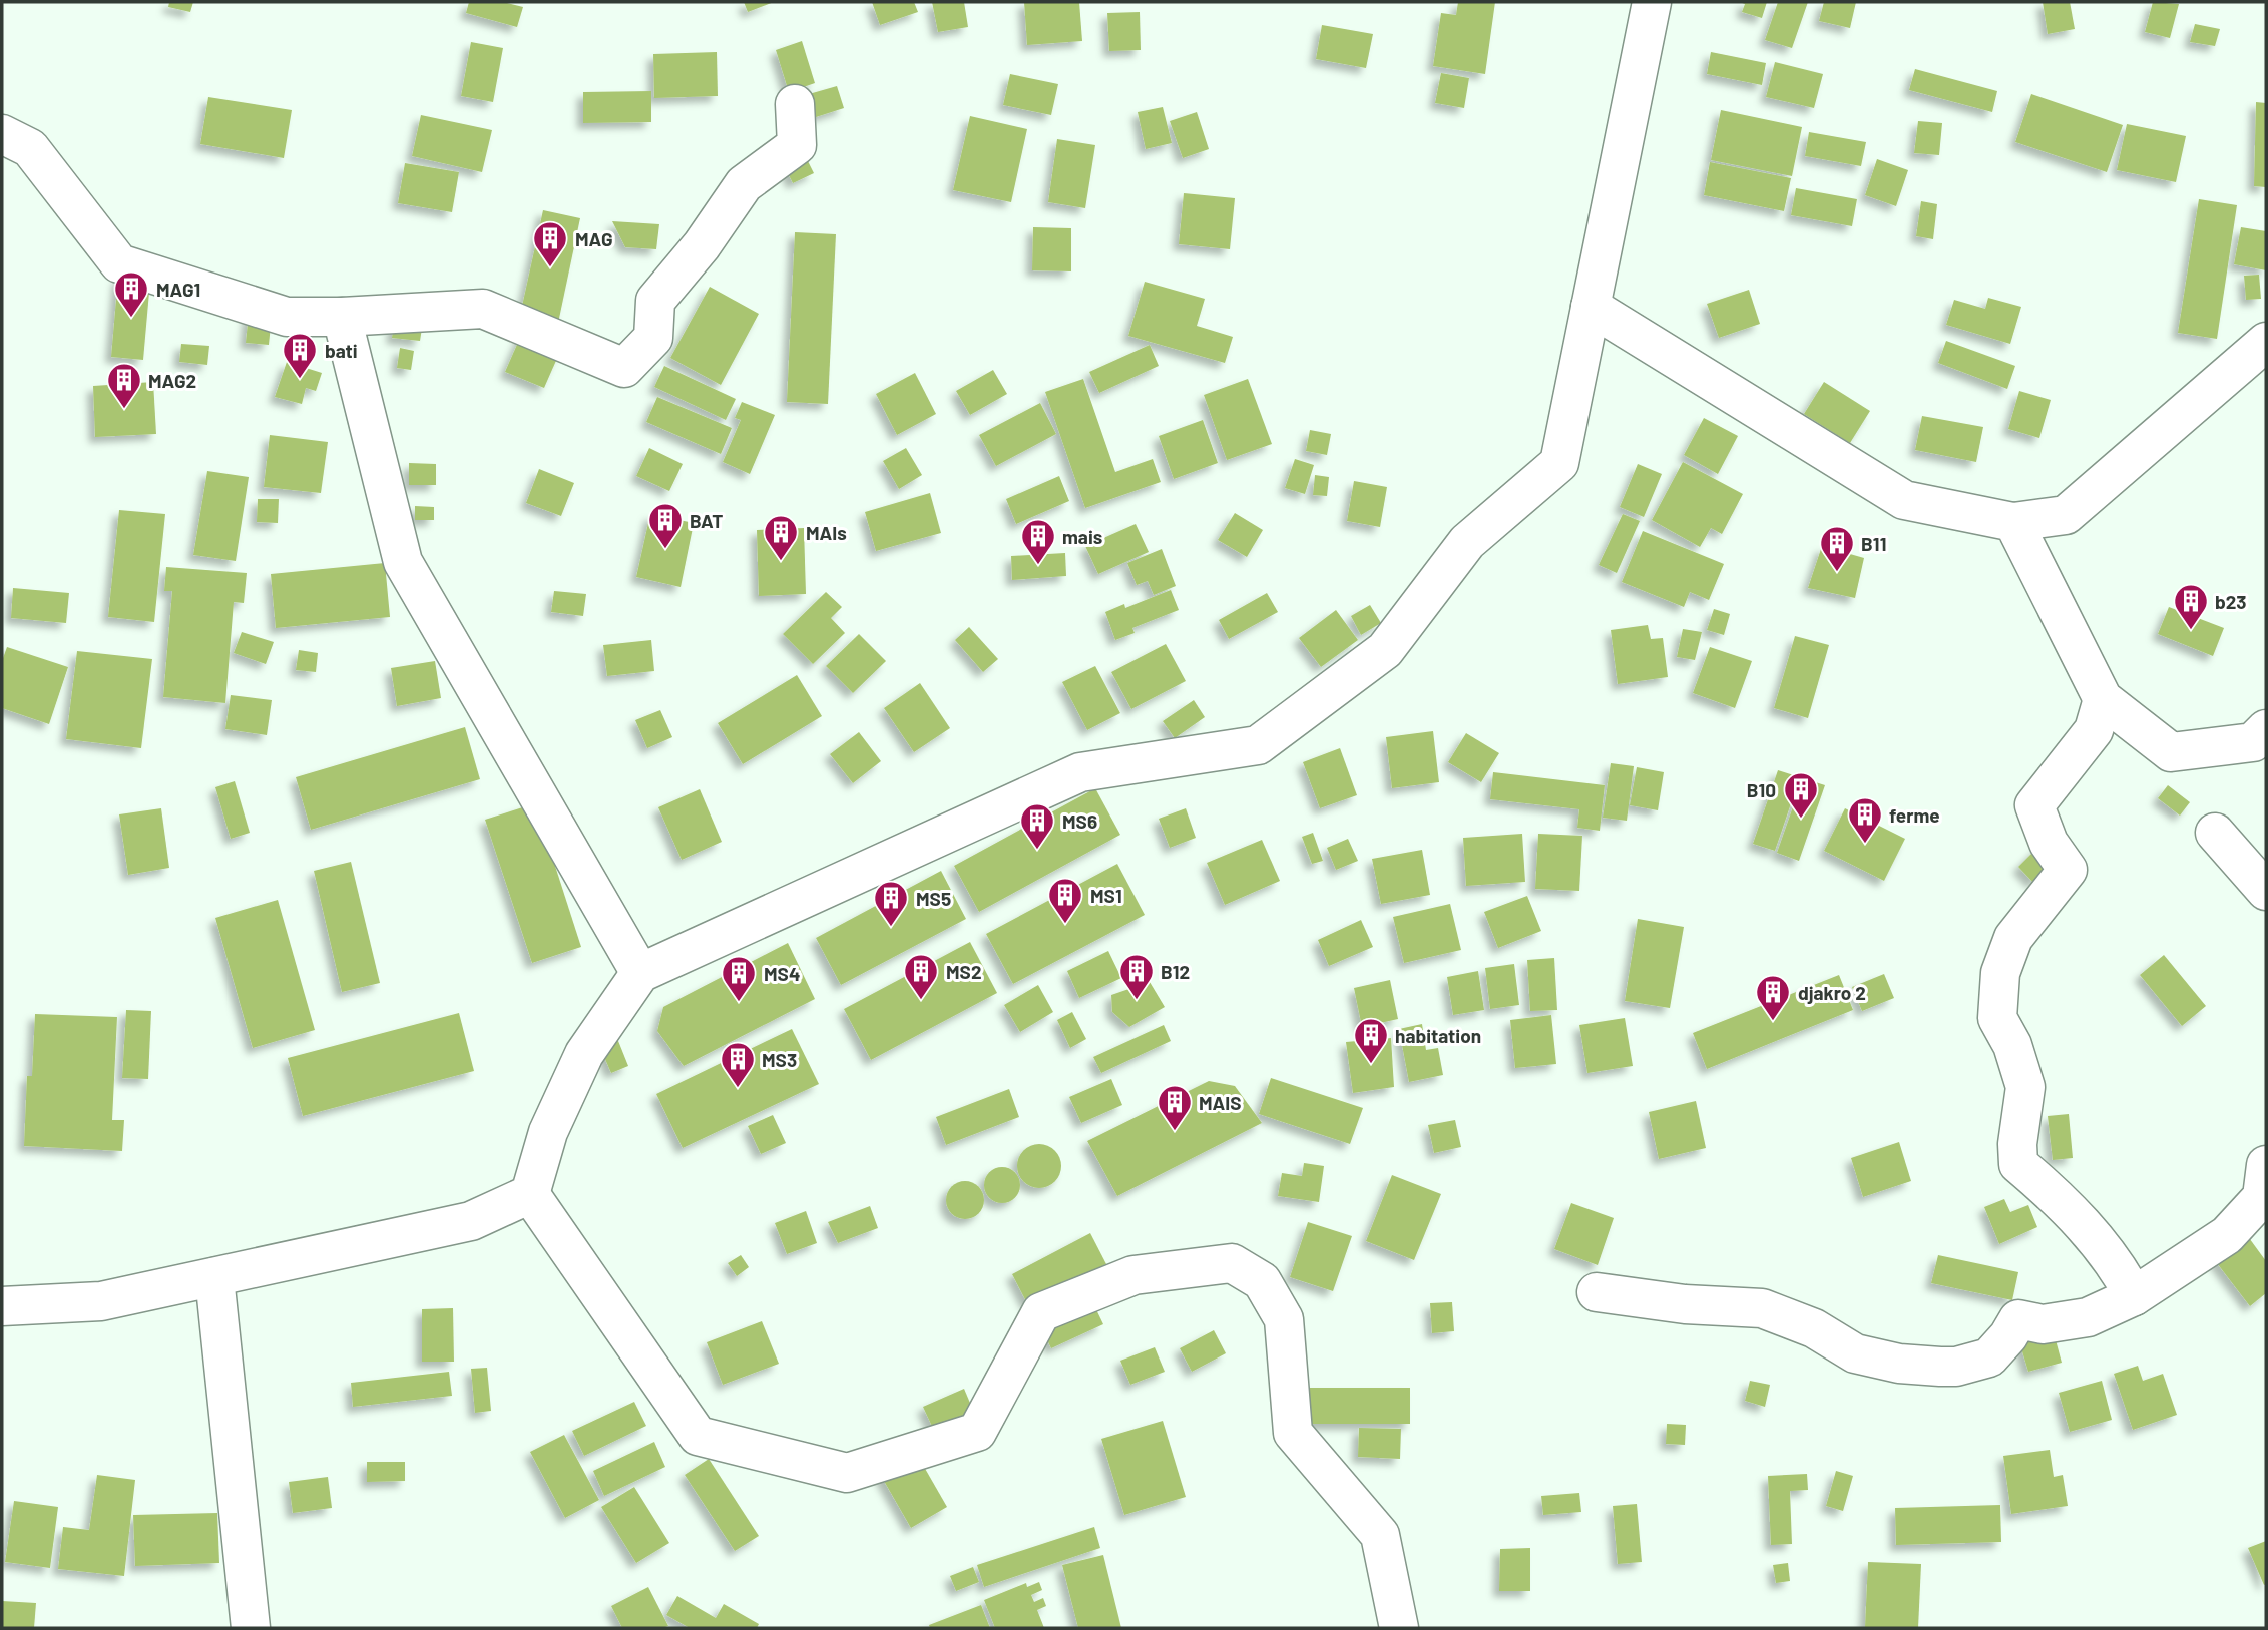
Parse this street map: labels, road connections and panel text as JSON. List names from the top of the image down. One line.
{"places":{"building":["MAG","MAG1","bati","MAG2","BAT","MAIs","mais","B11","b23","B10","ferme","MS6","MS1","MS5","MS2","B12","MS4","djakro 2","habitation","MS3","MAIS"]}}
